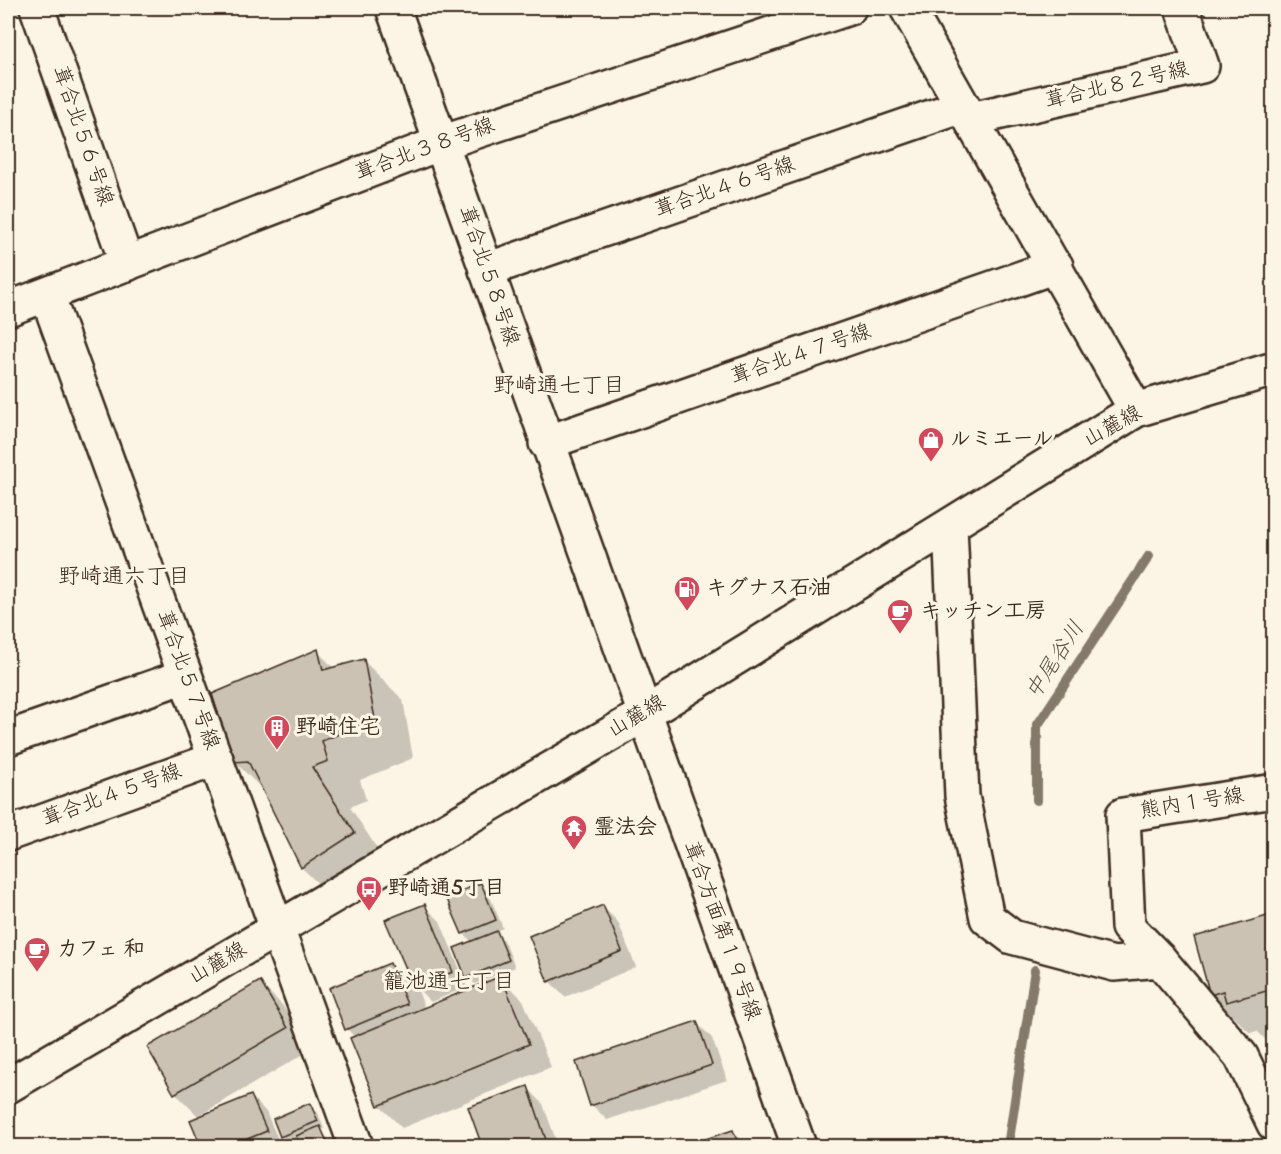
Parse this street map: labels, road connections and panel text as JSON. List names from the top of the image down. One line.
{"streets":{"street":["葺合北８２号線","葺合北５６号線","葺合北３８号線","葺合北４６号線","葺合北５８号線","葺合北４７号線","山麓線","葺合北５７号線","葺合北４５号線","熊内１号線","葺合方面第１９号線"]},"crossings":[["葺合北８２号線","葺合北４６号線"],["葺合北５６号線","葺合北３８号線"],["葺合北３８号線","葺合北５８号線"],["葺合北３８号線","葺合北５７号線"],["葺合北４６号線","葺合北５８号線"],["葺合北５８号線","葺合北４７号線"],["葺合北５８号線","山麓線"],["葺合北５８号線","葺合方面第１９号線"],["山麓線","葺合北５７号線"],["山麓線","葺合方面第１９号線"],["葺合北５７号線","葺合北４５号線"]],"districts":["野崎通七丁目","野崎通六丁目","籠池通七丁目"],"water":["中尾谷川"],"places":{"shop":["ルミエール"],"fuel station":["キグナス石油"],"cafe":["キッチン工房","カフェ 和"],"building":["野崎住宅"],"temple":["霊法会"],"bus stop":["野崎通5丁目"]}}
